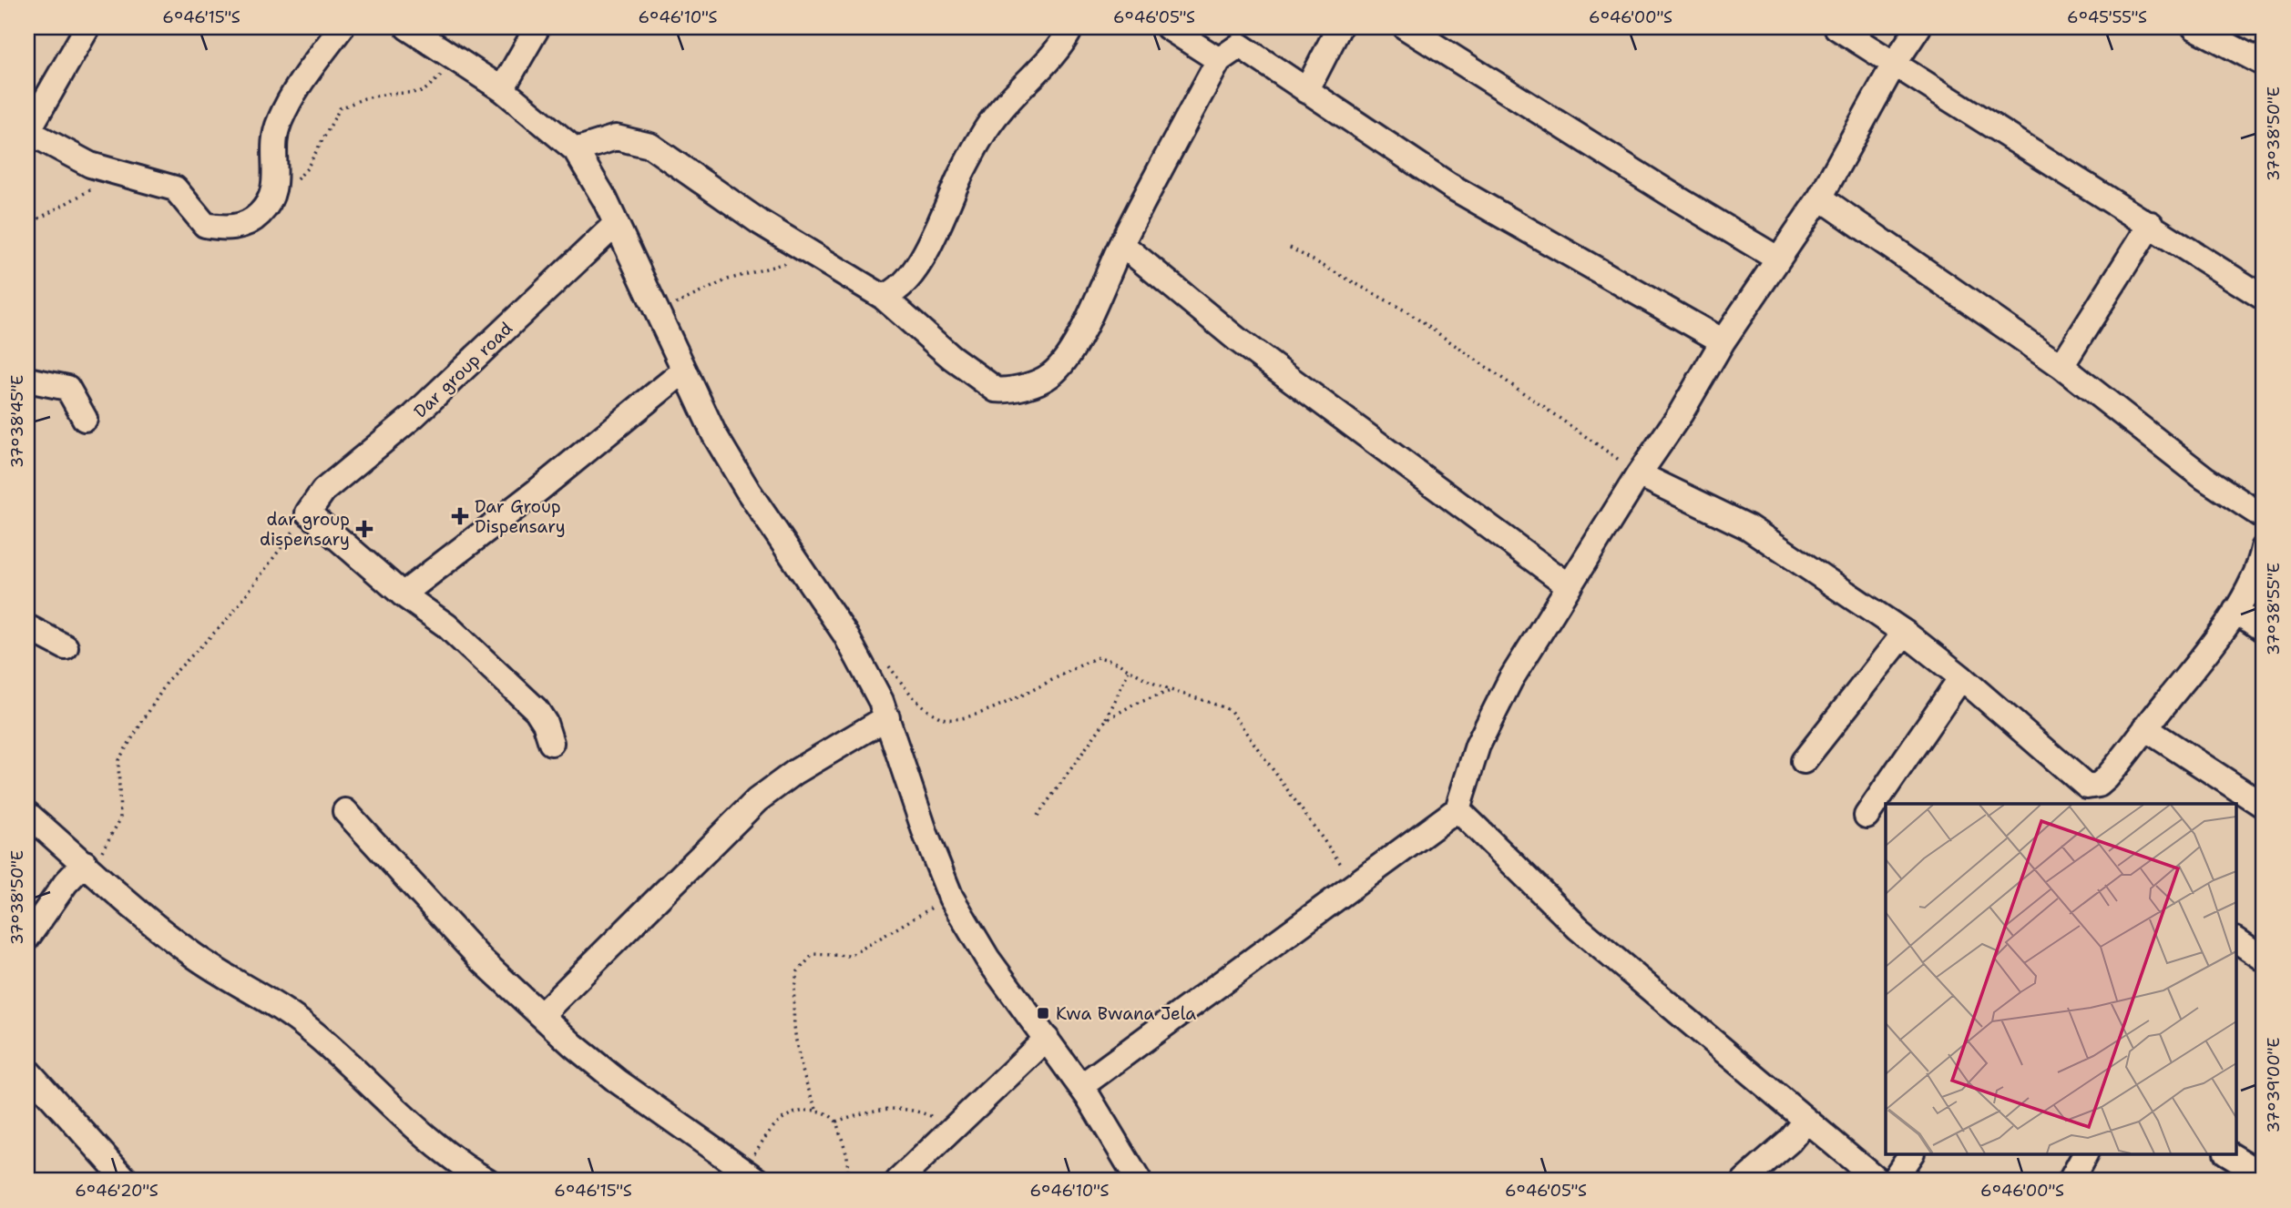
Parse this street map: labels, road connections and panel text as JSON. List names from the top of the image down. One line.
{"streets":{"street":["Dar group road"]},"places":{"health":["Dar Group Dispensary","dar group dispensary"],"transit":["Kwa Bwana Jela"]},"coordinates":["6°46'15\"S","6°46'10\"S","6°46'05\"S","6°46'00\"S","6°45'55\"S","37°38'50\"E","37°38'45\"E","37°38'55\"E","37°39'00\"E","6°46'20\"S"]}
